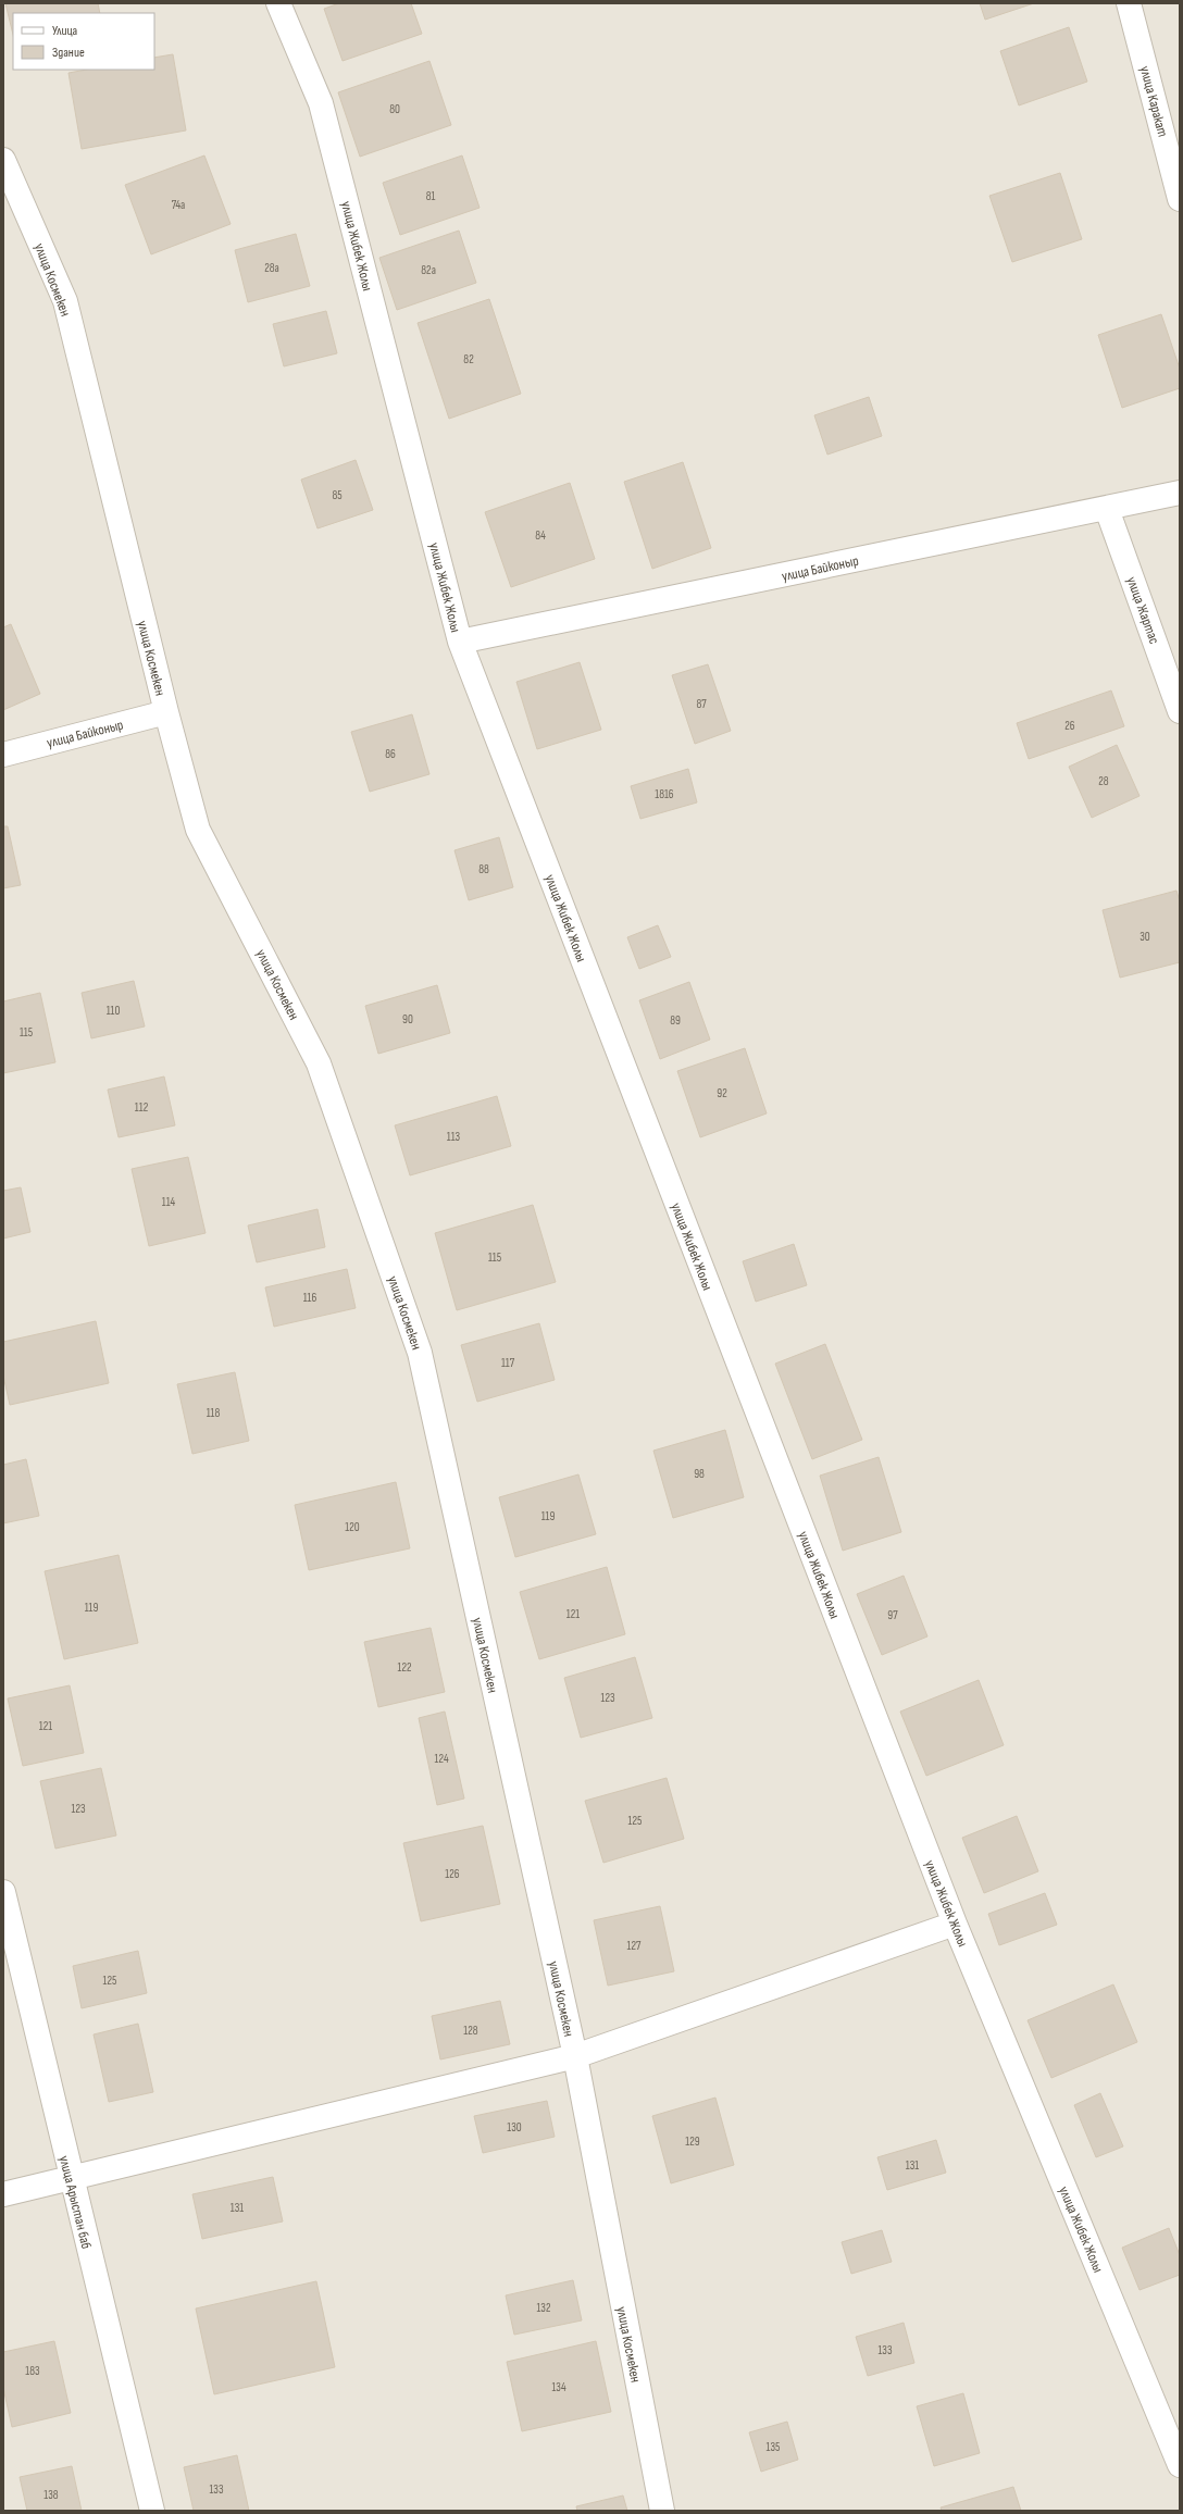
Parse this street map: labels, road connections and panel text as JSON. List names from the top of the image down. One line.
{"streets":{"street":["улица Каракат","улица Жибек Жолы","улица Космекен","улица Байконыр","улица Жартас","улица Арыстан баб"]},"crossings":[["улица Жибек Жолы","улица Байконыр"],["улица Космекен","улица Байконыр"],["улица Байконыр","улица Жартас"]],"house_numbers":["80","81","74а","28а","82а","82","85","84","87","26","86","28","1816","88","30","110","90","89","115","92","112","113","114","115","116","117","118","98","119","120","119","121","97","122","123","121","124","123","125","126","127","125","128","130","129","131","131","132","133","183","134","135","133","138"],"legend":["Улица","Здание"]}
